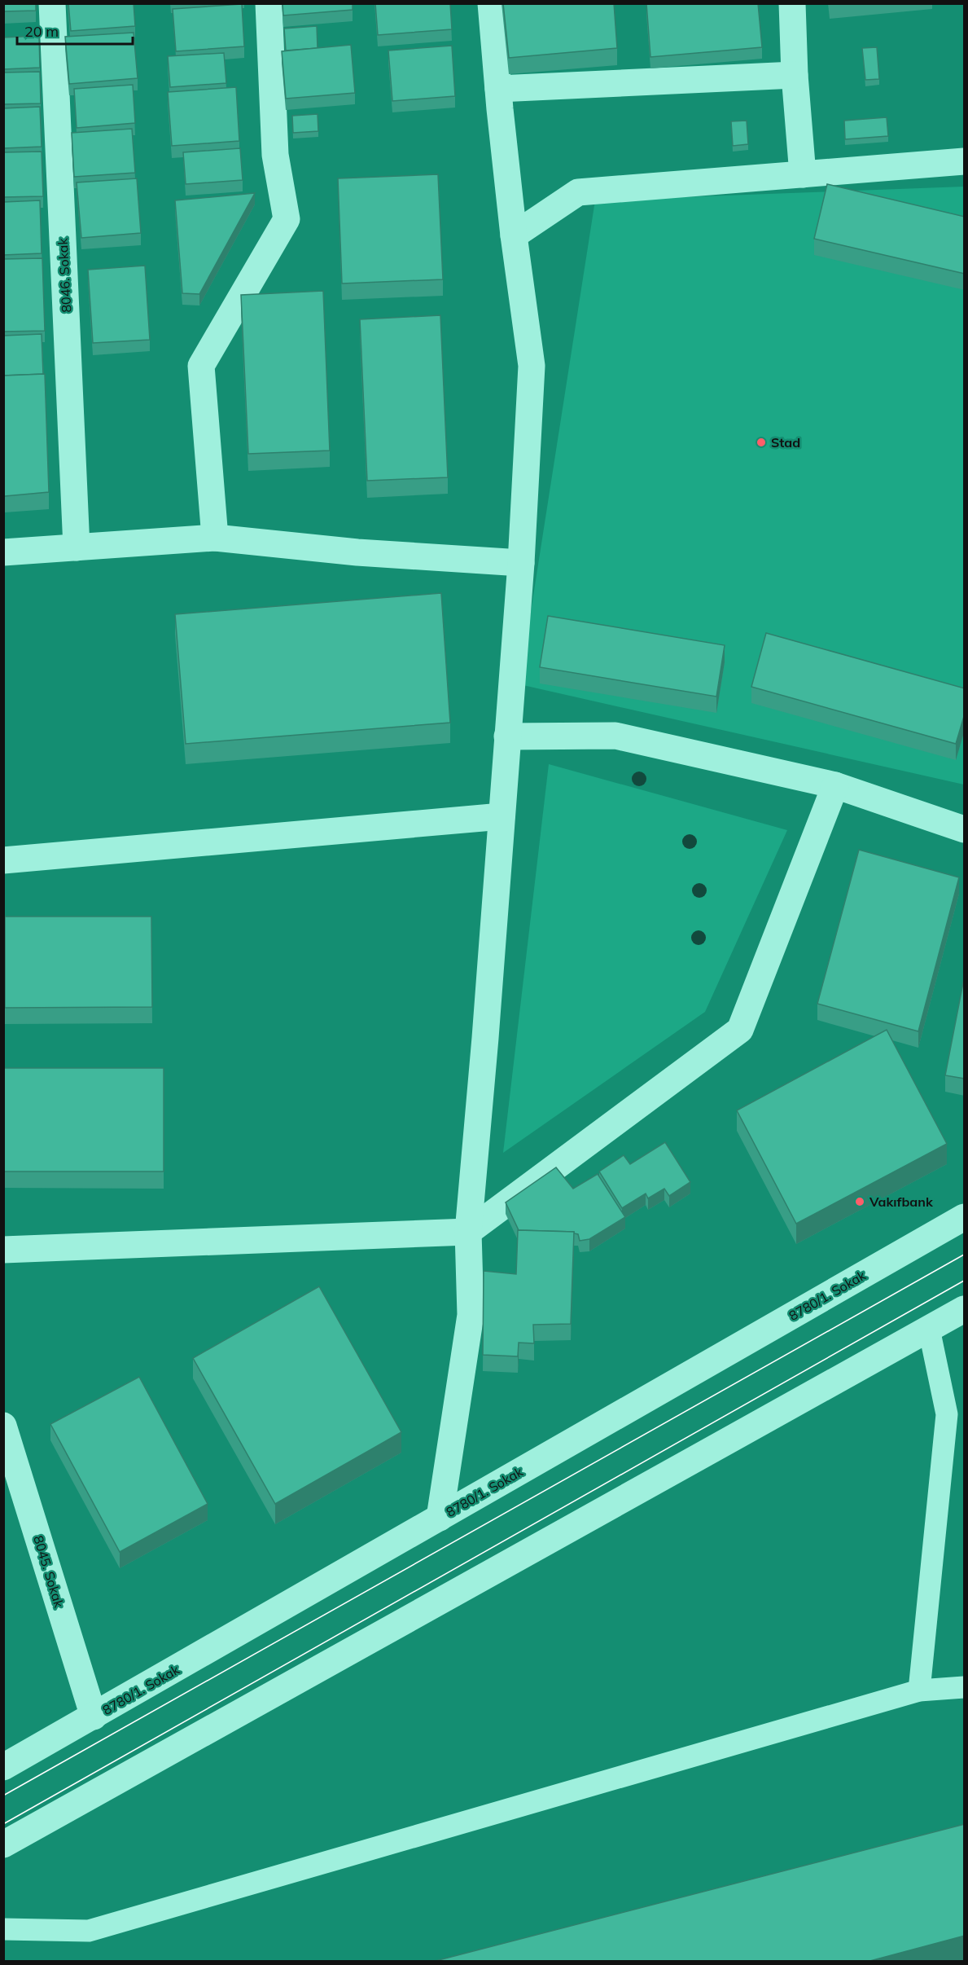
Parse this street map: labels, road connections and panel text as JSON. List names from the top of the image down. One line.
{"streets":{"street":["8046. Sokak","8780/1. Sokak","8045. Sokak"]},"crossings":[["8780/1. Sokak","8045. Sokak"]],"places":["Stad","Vakıfbank"],"scale_bar":"20 m"}
